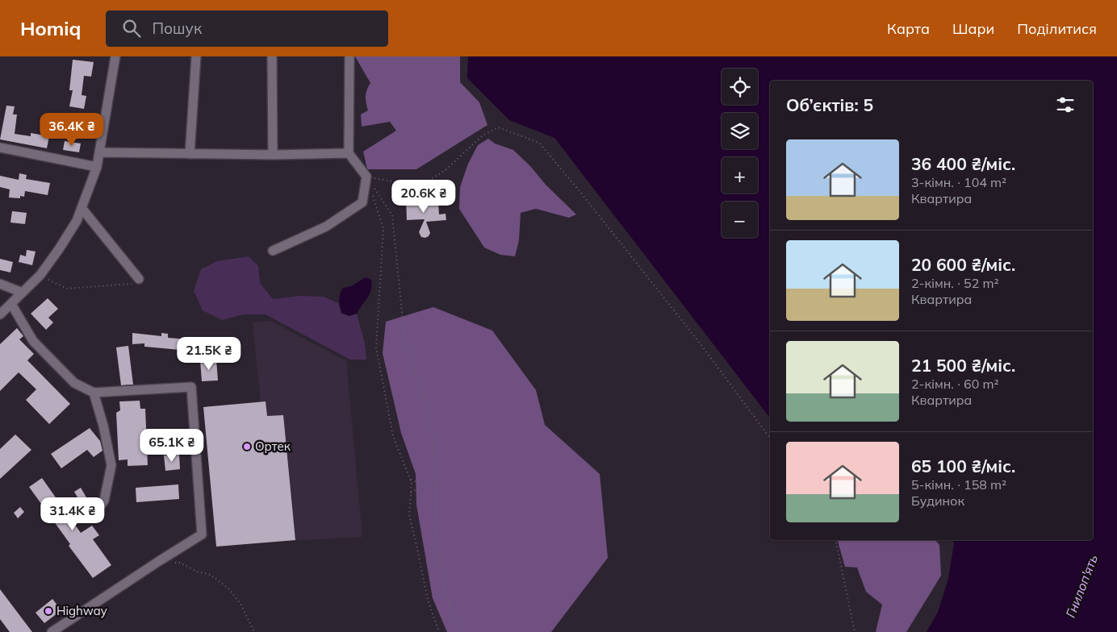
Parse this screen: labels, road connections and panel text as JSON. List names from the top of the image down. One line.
{"water":["Гнилоп'ять"],"places":["Ортек","Highway"],"page":{"header":"Homiq","search":"Пошук","nav":["Карта","Шари","Поділитися"],"map_buttons":["+","−"],"heading":"Об’єктів: 5","price":["36.4K ₴","20.6K ₴","21.5K ₴","65.1K ₴","31.4K ₴"],"list":[{"name":"36 400 ₴/міс.","note":"3-кімн. · 104 m² · Квартира"},{"name":"20 600 ₴/міс.","note":"2-кімн. · 52 m² · Квартира"},{"name":"21 500 ₴/міс.","note":"2-кімн. · 60 m² · Квартира"},{"name":"65 100 ₴/міс.","note":"5-кімн. · 158 m² · Будинок"}]}}
